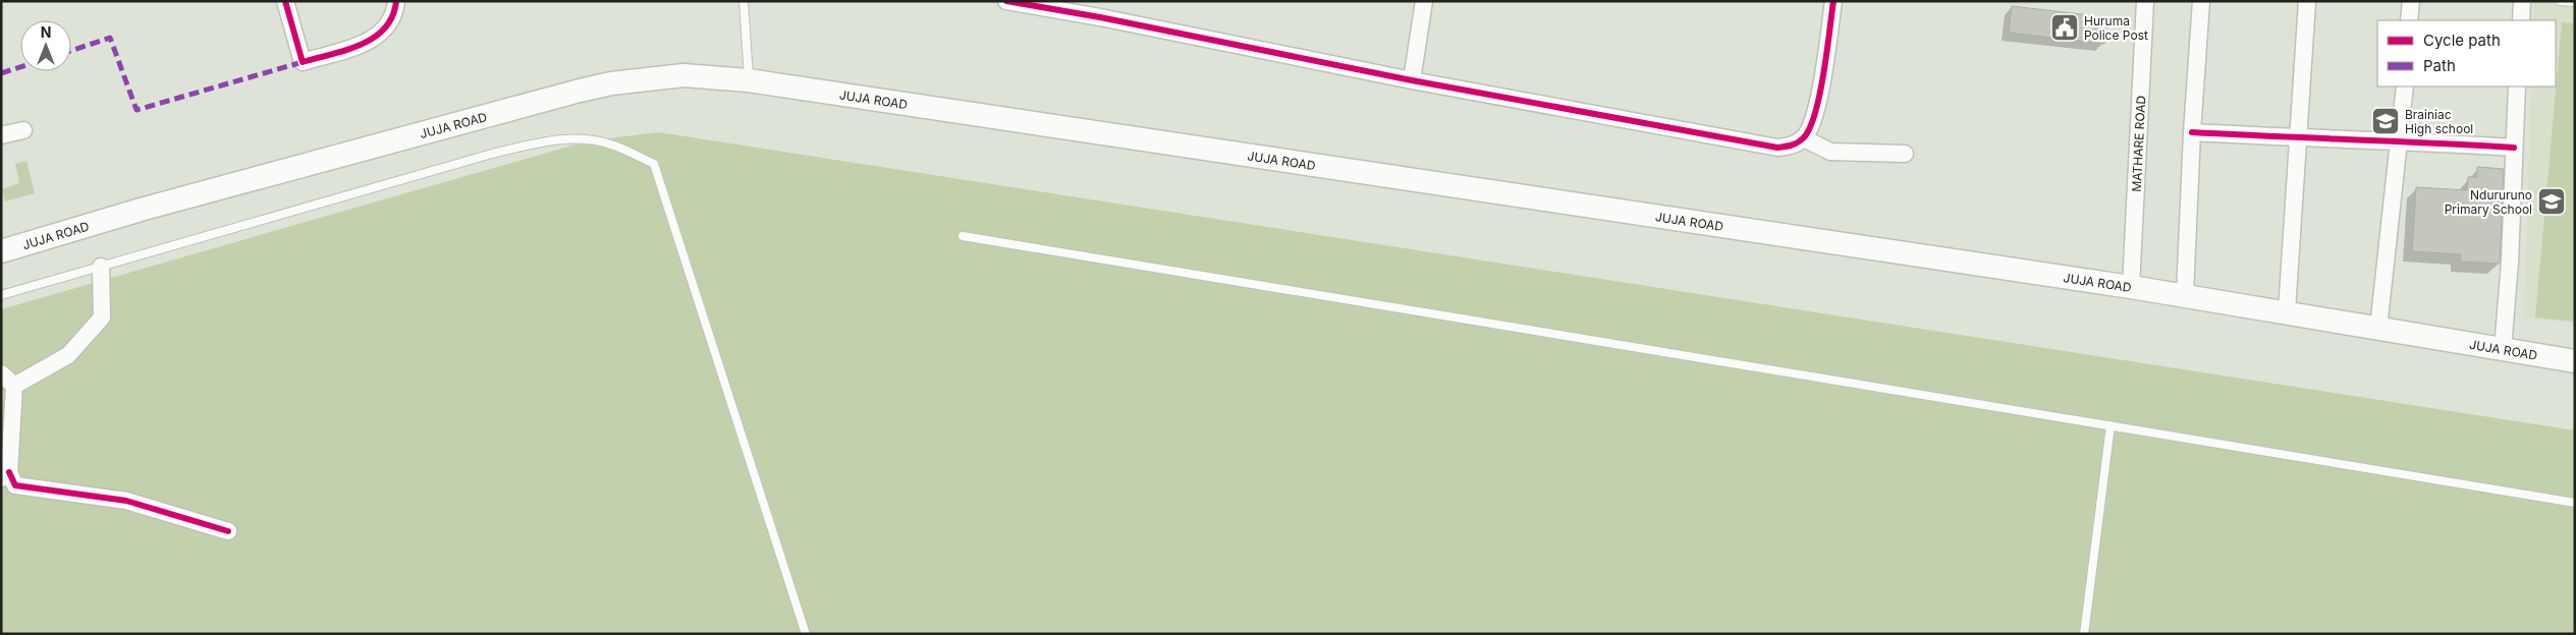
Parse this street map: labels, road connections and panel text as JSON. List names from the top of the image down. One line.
{"streets":{"main road":["JUJA ROAD"],"street":["MATHARE ROAD"]},"crossings":[["JUJA ROAD","MATHARE ROAD"]],"places":{"public building":["Huruma Police Post"],"school or university":["Brainiac High school","Ndururuno Primary School"]},"legend":["Cycle path","Path"],"north":"top"}
